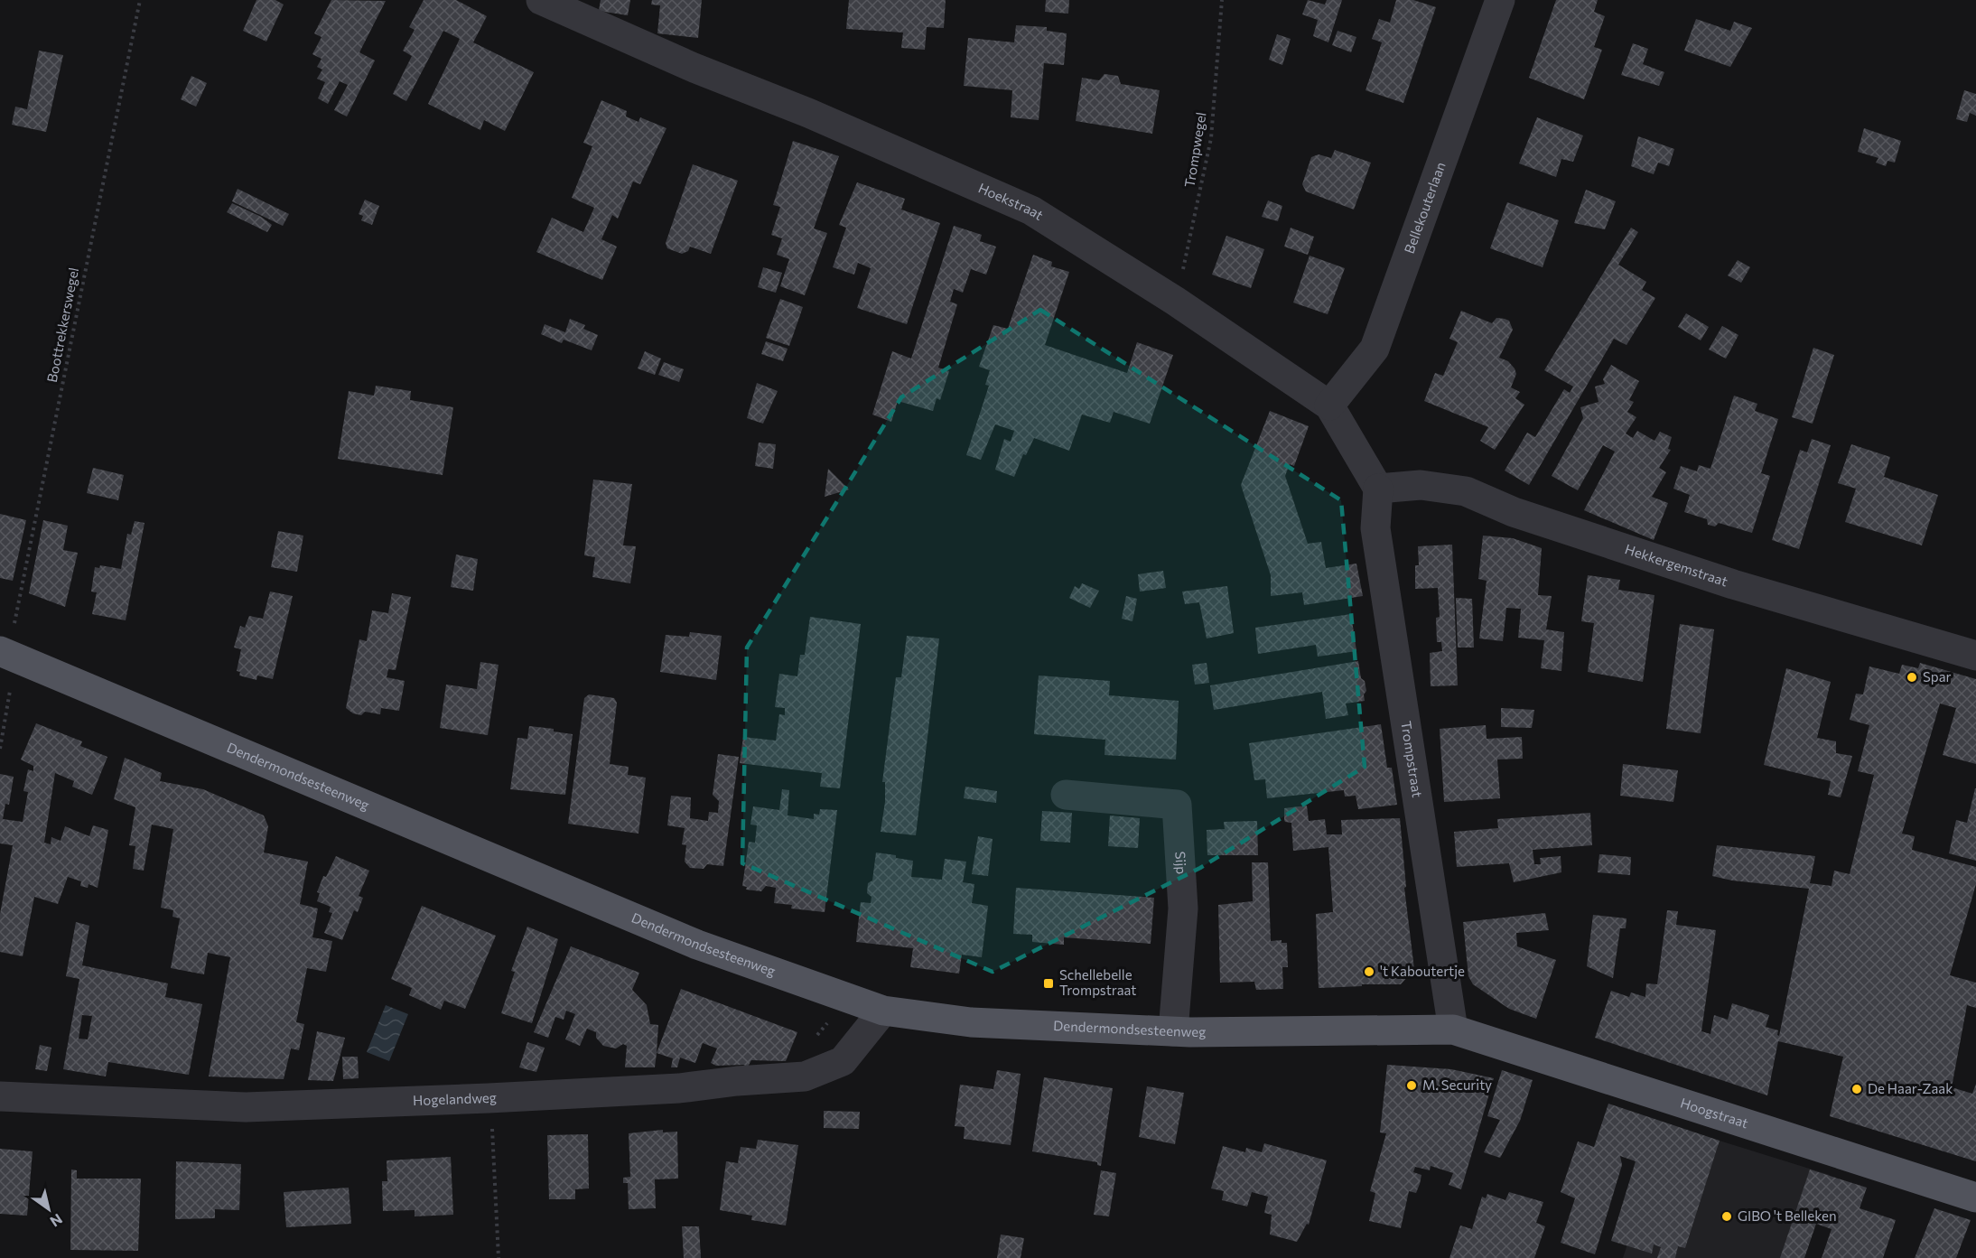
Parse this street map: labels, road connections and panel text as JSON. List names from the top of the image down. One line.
{"streets":{"main road":["Dendermondsesteenweg","Hoogstraat"],"street":["Hoekstraat","Bellekouterlaan","Hekkergemstraat","Trompstraat","Sijp","Hogelandweg"],"path":["Trompwegel","Boottrekkerswegel"]},"crossings":[["Trompwegel","Hoekstraat"],["Hoekstraat","Bellekouterlaan"],["Hoekstraat","Hekkergemstraat"],["Hoekstraat","Trompstraat"],["Boottrekkerswegel","Dendermondsesteenweg"],["Hekkergemstraat","Trompstraat"],["Trompstraat","Dendermondsesteenweg"],["Trompstraat","Hoogstraat"],["Dendermondsesteenweg","Sijp"],["Dendermondsesteenweg","Hogelandweg"],["Dendermondsesteenweg","Hoogstraat"]],"places":{"other":["Spar","'t Kaboutertje","M. Security","De Haar-Zaak","GIBO 't Belleken"],"transit":["Schellebelle Trompstraat"]},"north":"bottom right"}
